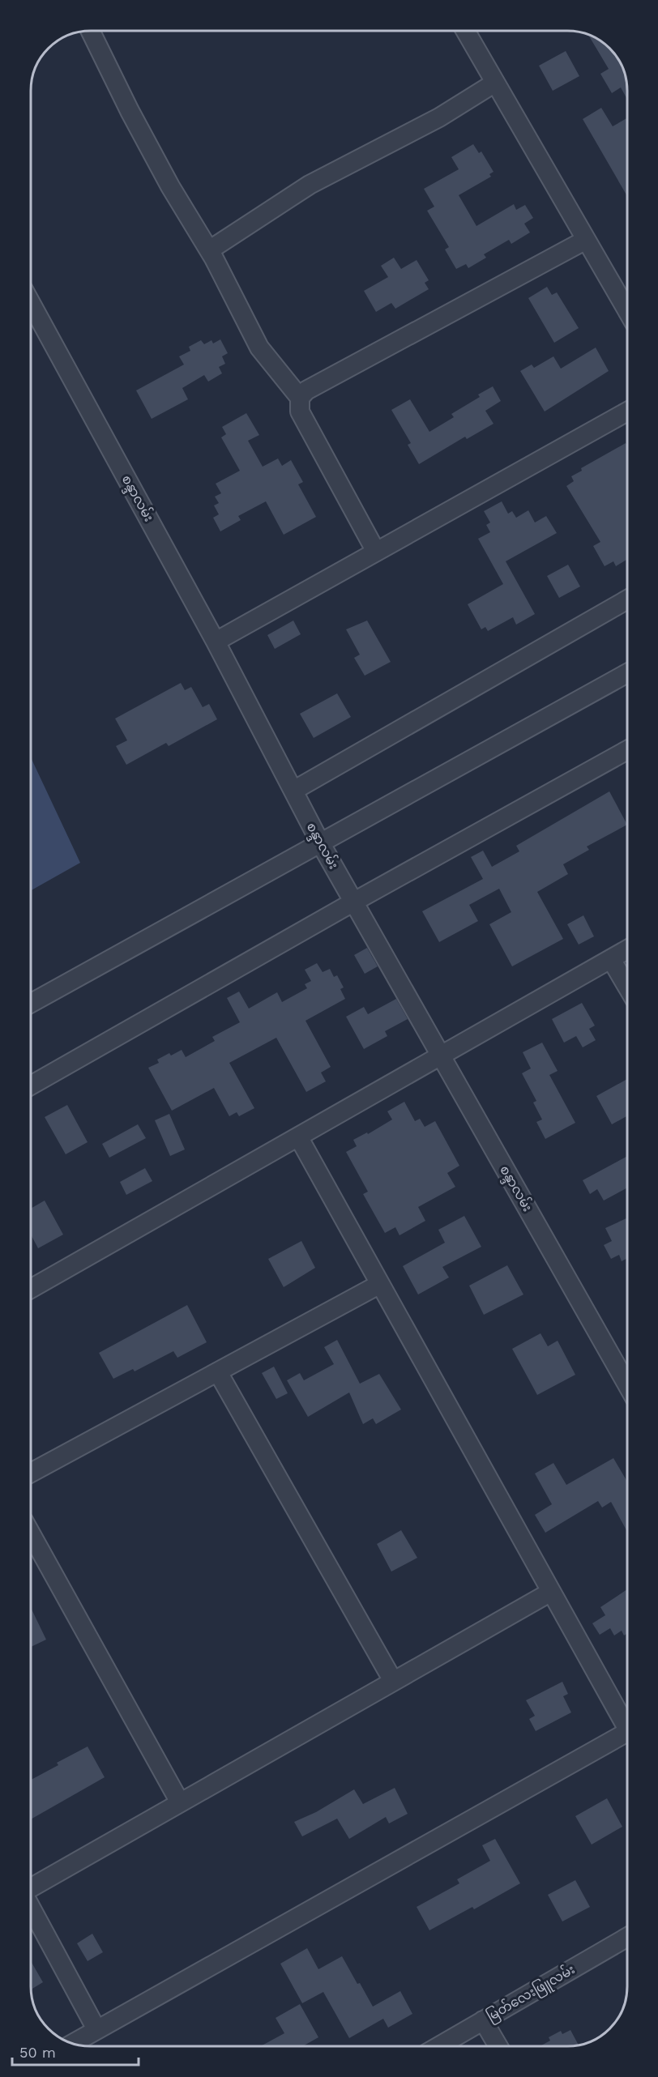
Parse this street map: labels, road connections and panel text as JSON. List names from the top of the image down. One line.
{"streets":{"street":["စန္ဒာလမ်း","မြတ်လေးဖြူလမ်း"]},"scale_bar":"50 m"}
